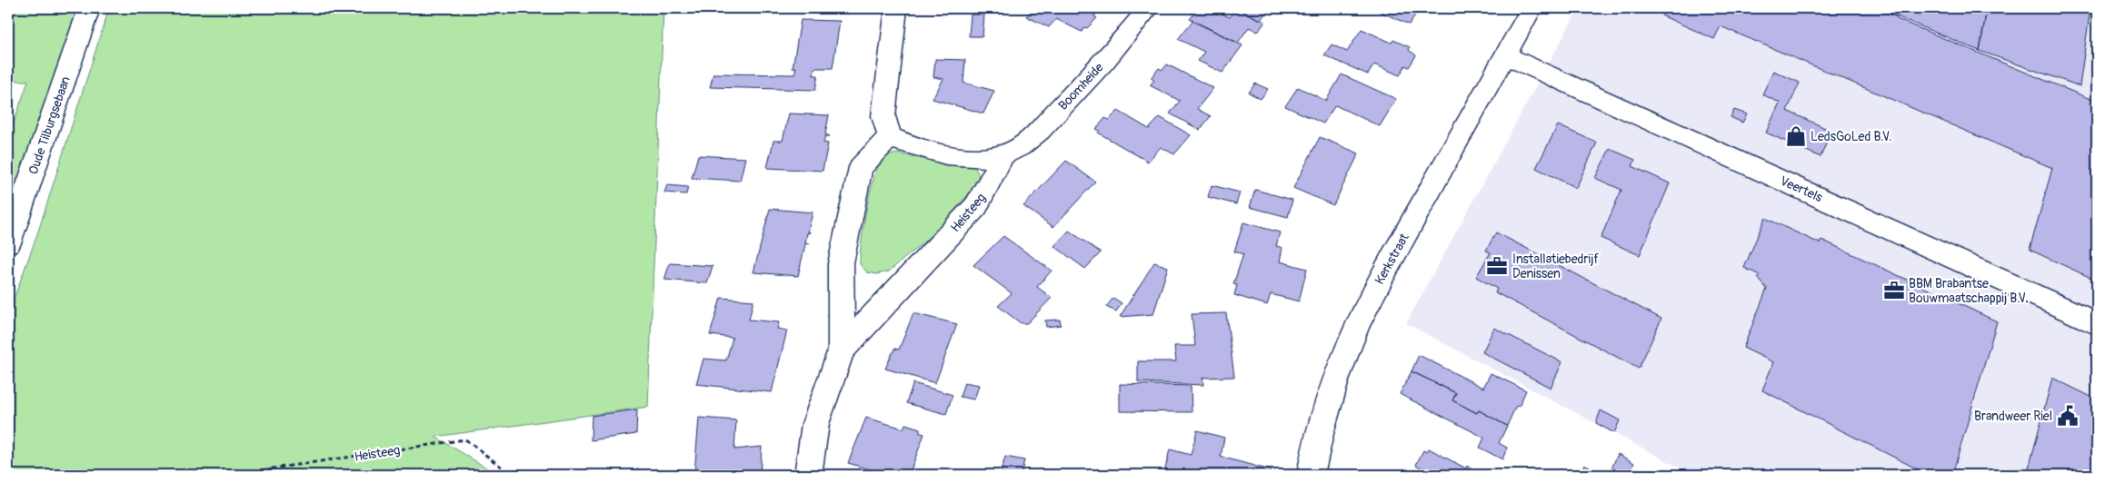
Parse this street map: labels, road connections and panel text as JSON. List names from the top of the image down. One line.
{"streets":{"street":["Boomheide","Oude Tilburgsebaan","Veertels","Heisteeg","Kerkstraat"]},"crossings":[["Boomheide","Heisteeg"],["Veertels","Kerkstraat"]],"places":{"shop":["LedsGoLed B.V."],"office":["Installatiebedrijf Denissen","BBM Brabantse Bouwmaatschappij B.V."],"public building":["Brandweer Riel"]}}
